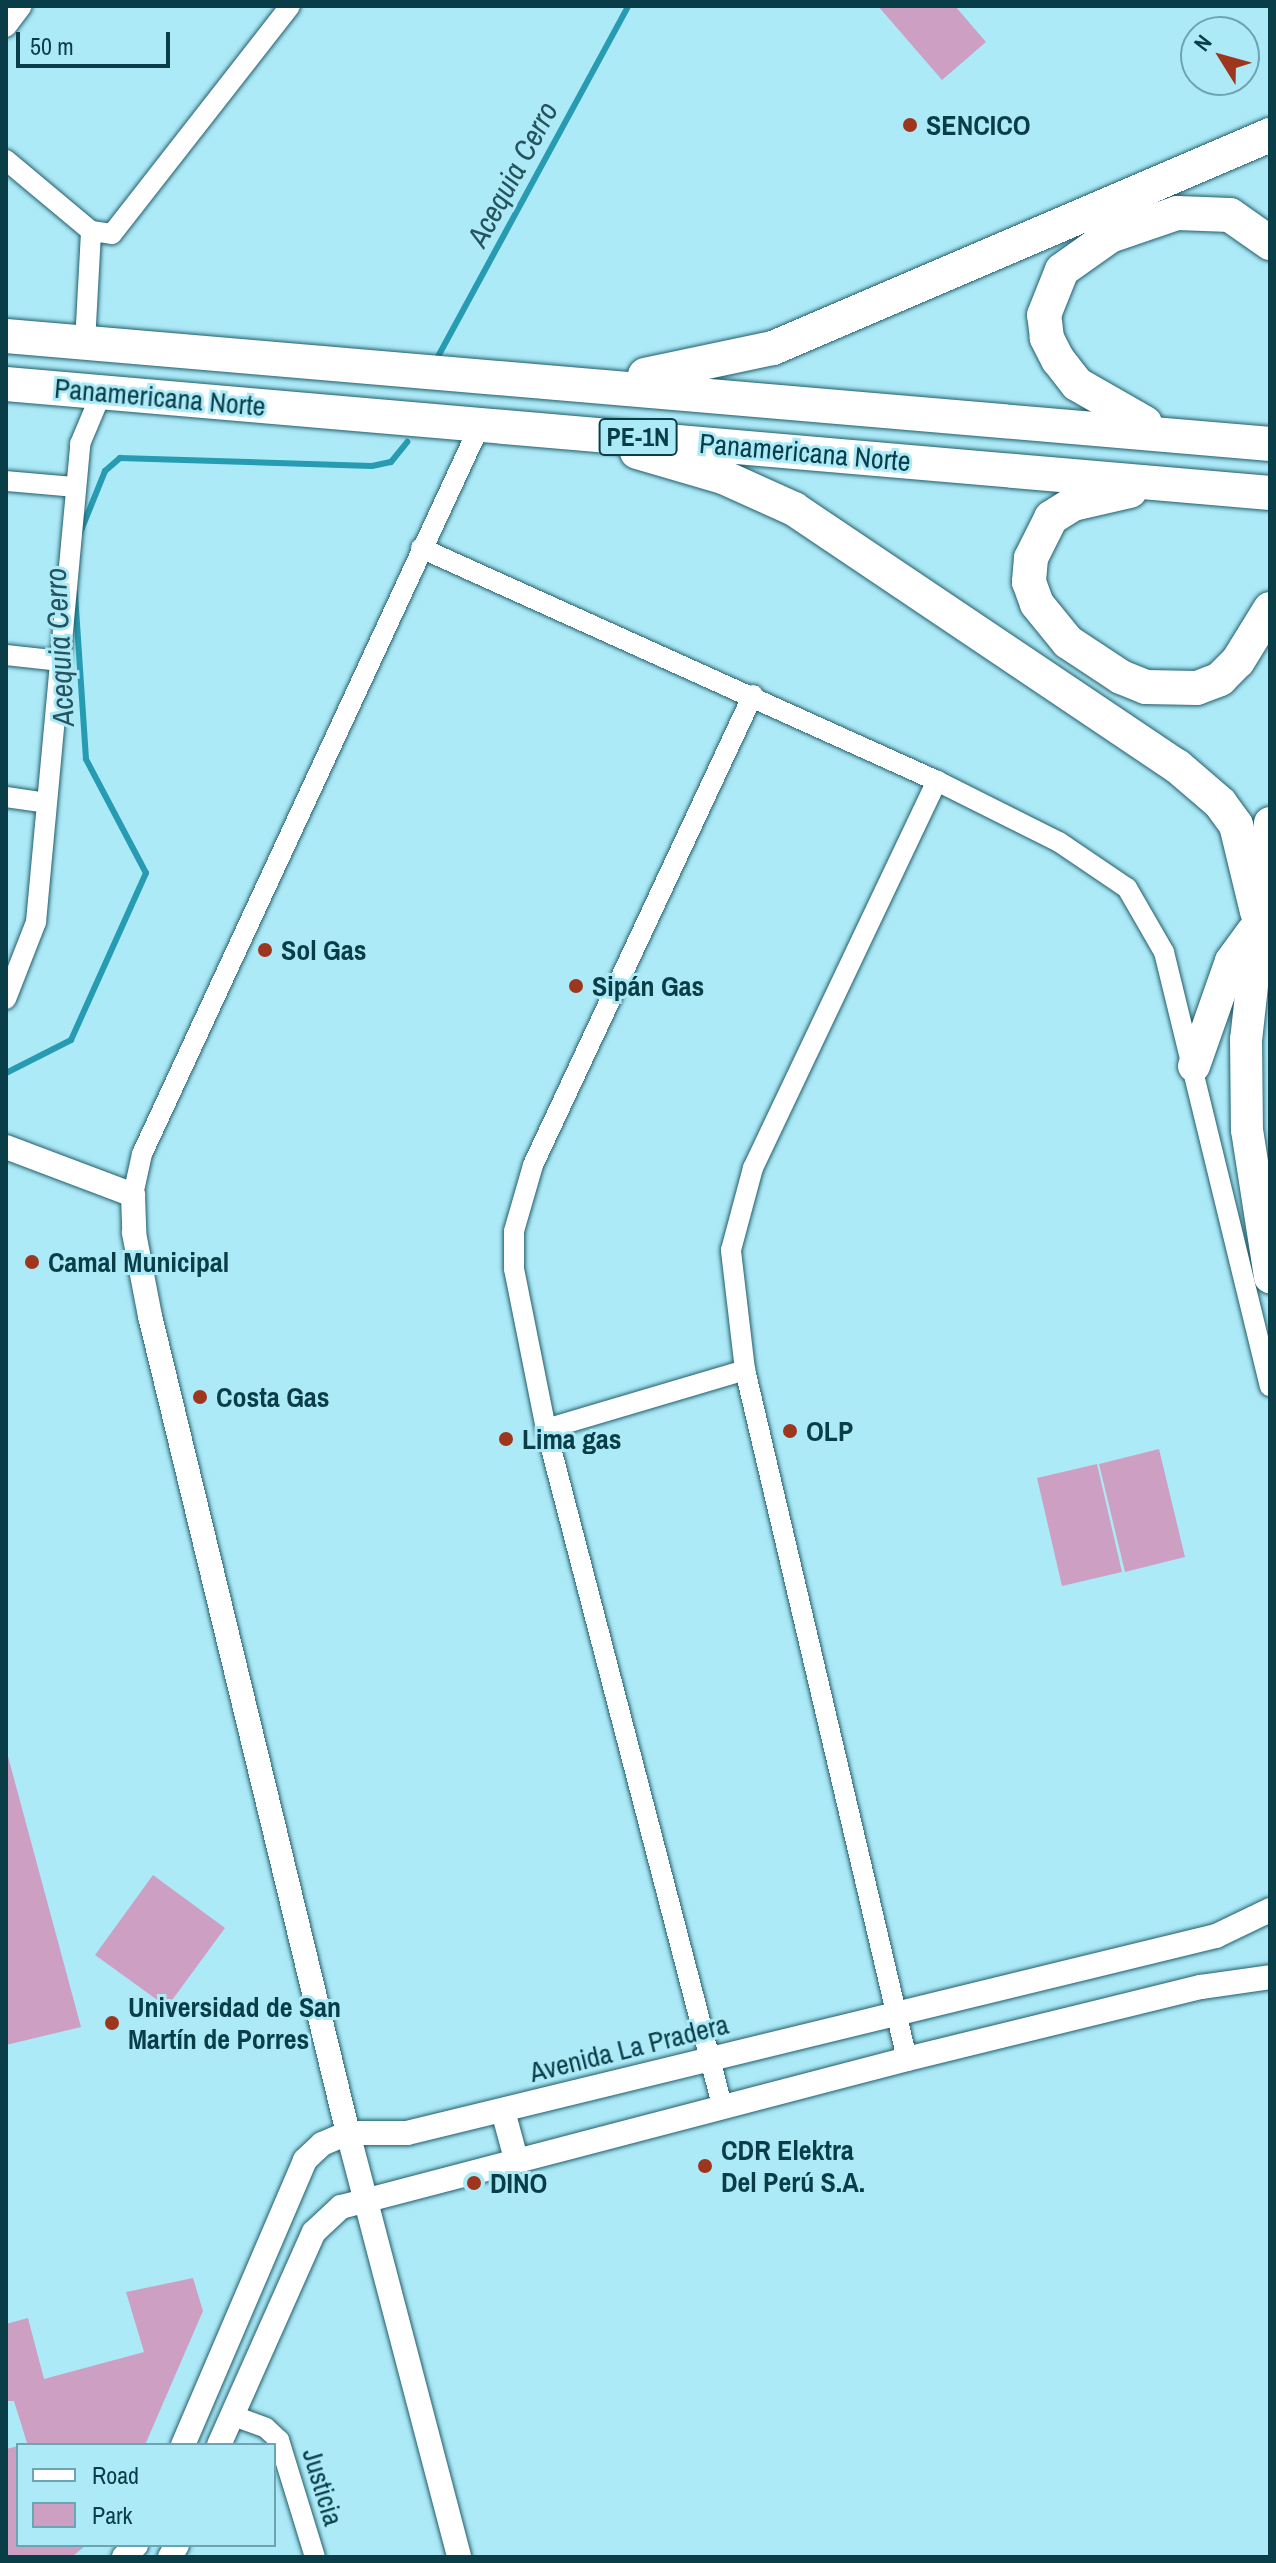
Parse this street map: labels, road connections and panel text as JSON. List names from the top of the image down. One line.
{"streets":{"highway":["Panamericana Norte","PE-1N"],"street":["Avenida La Pradera","Justicia"]},"water":["Acequia Cerro"],"places":["SENCICO","Sol Gas","Sipán Gas","Camal Municipal","Costa Gas","OLP","Lima gas","Universidad de San Martín de Porres","CDR Elektra Del Perú S.A.","DINO"],"legend":["Road","Park"],"scale_bar":"50 m","north":"top left"}
